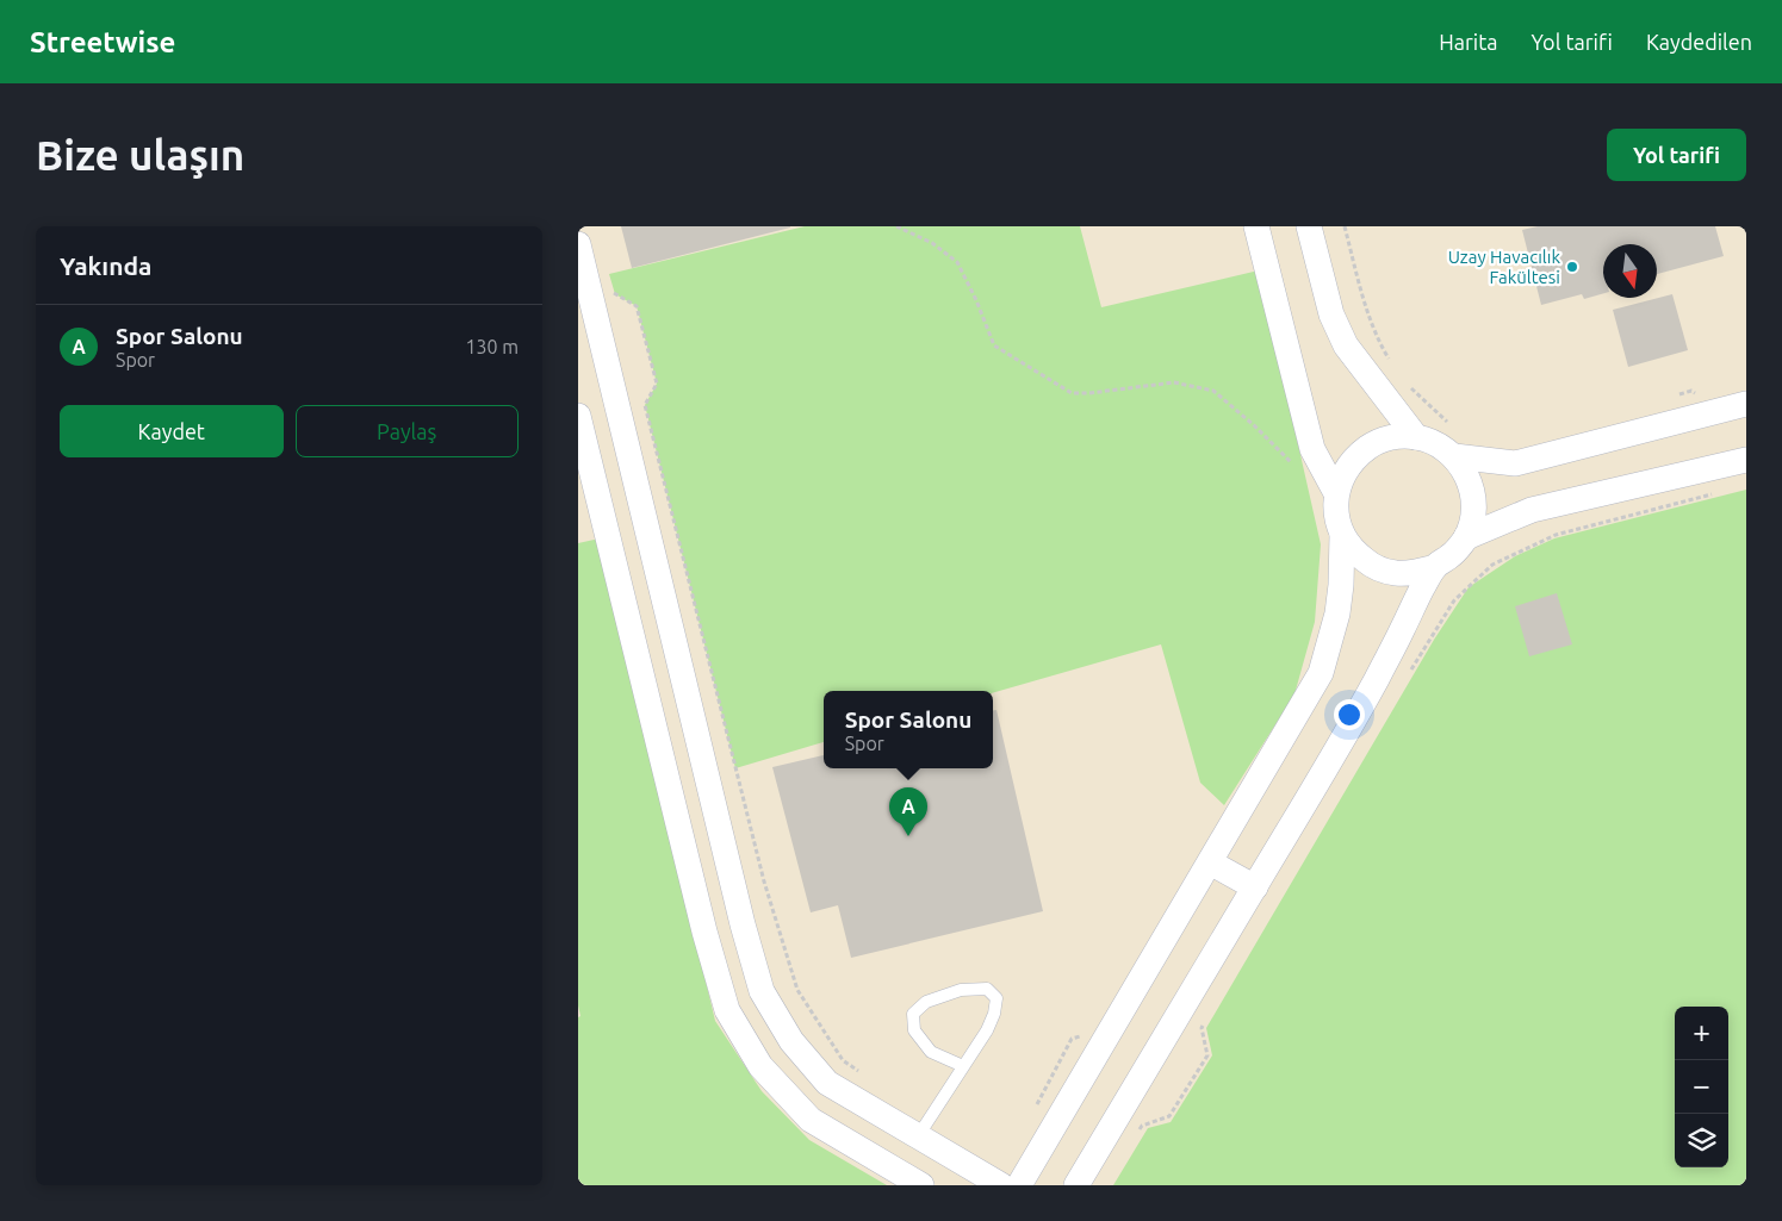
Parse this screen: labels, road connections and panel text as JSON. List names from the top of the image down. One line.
{"places":["Uzay Havacılık Fakültesi"],"north":"bottom","page":{"header":"Streetwise","nav":["Harita","Yol tarifi","Kaydedilen"],"buttons":["Yol tarifi",["Kaydet","Paylaş"]],"title":"Bize ulaşın","heading":"Yakında","list":[{"mark":"A","name":"Spor Salonu","note":"Spor","value":"130 m"}],"popup":["Spor Salonu","Spor"],"pins":"A","map_buttons":["+","−"]}}
